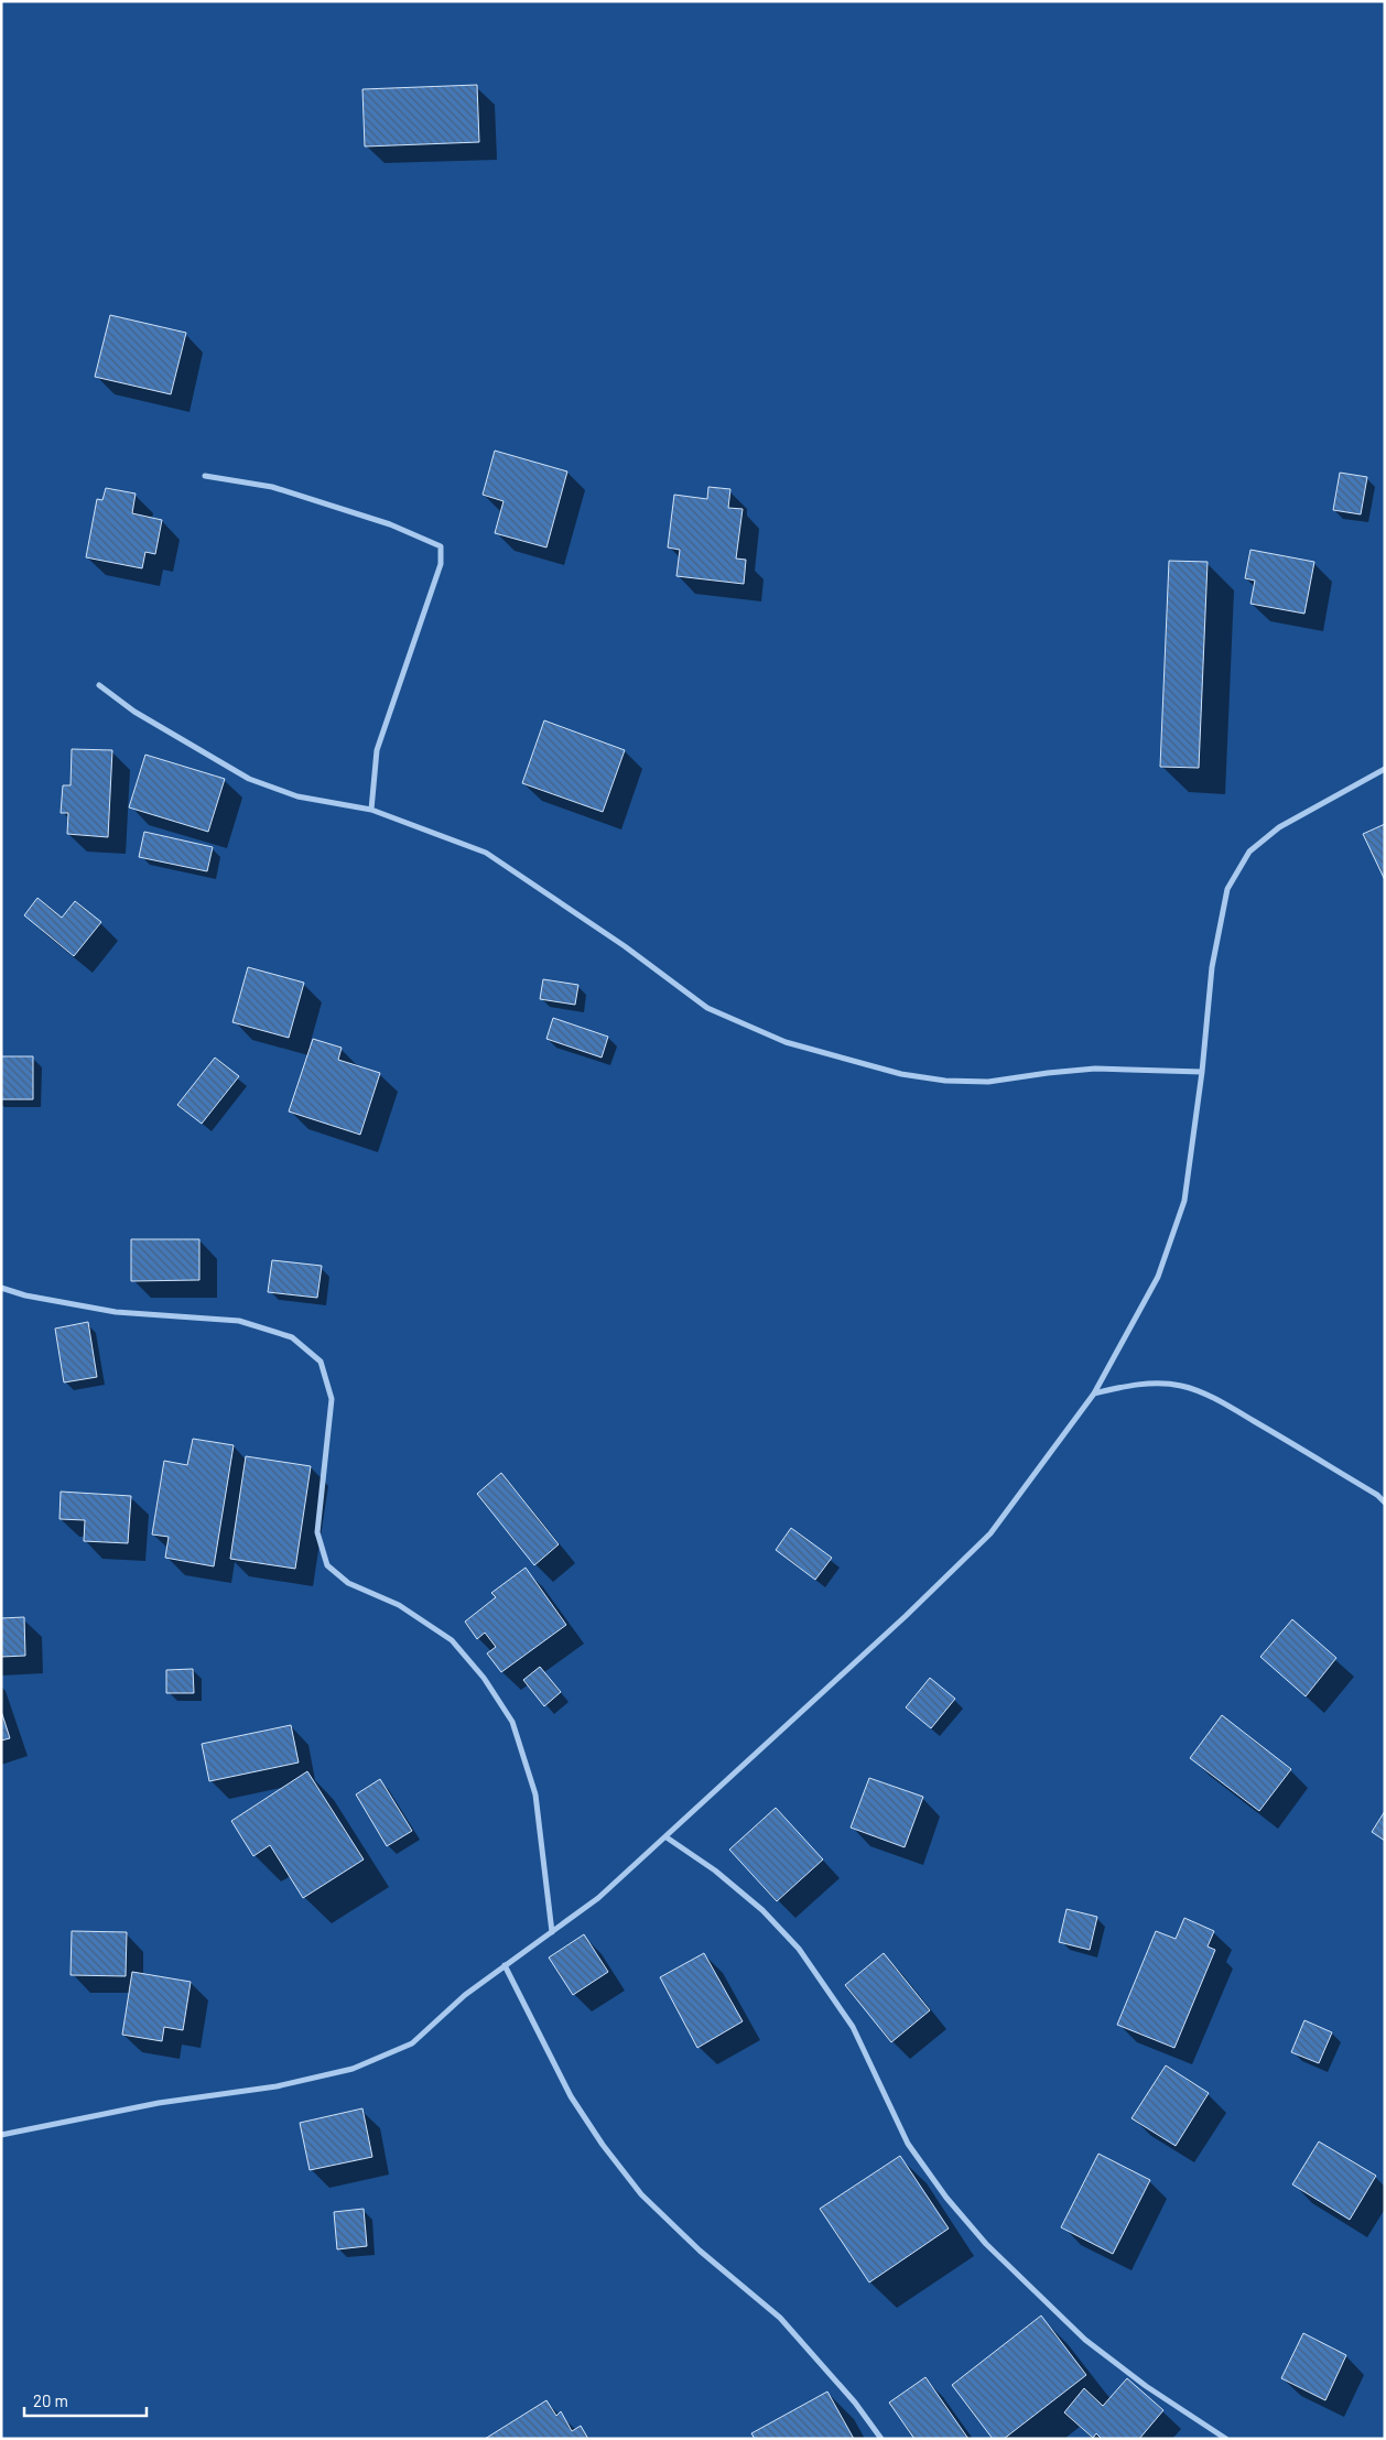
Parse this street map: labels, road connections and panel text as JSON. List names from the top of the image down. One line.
{"scale_bar":"20 m"}
